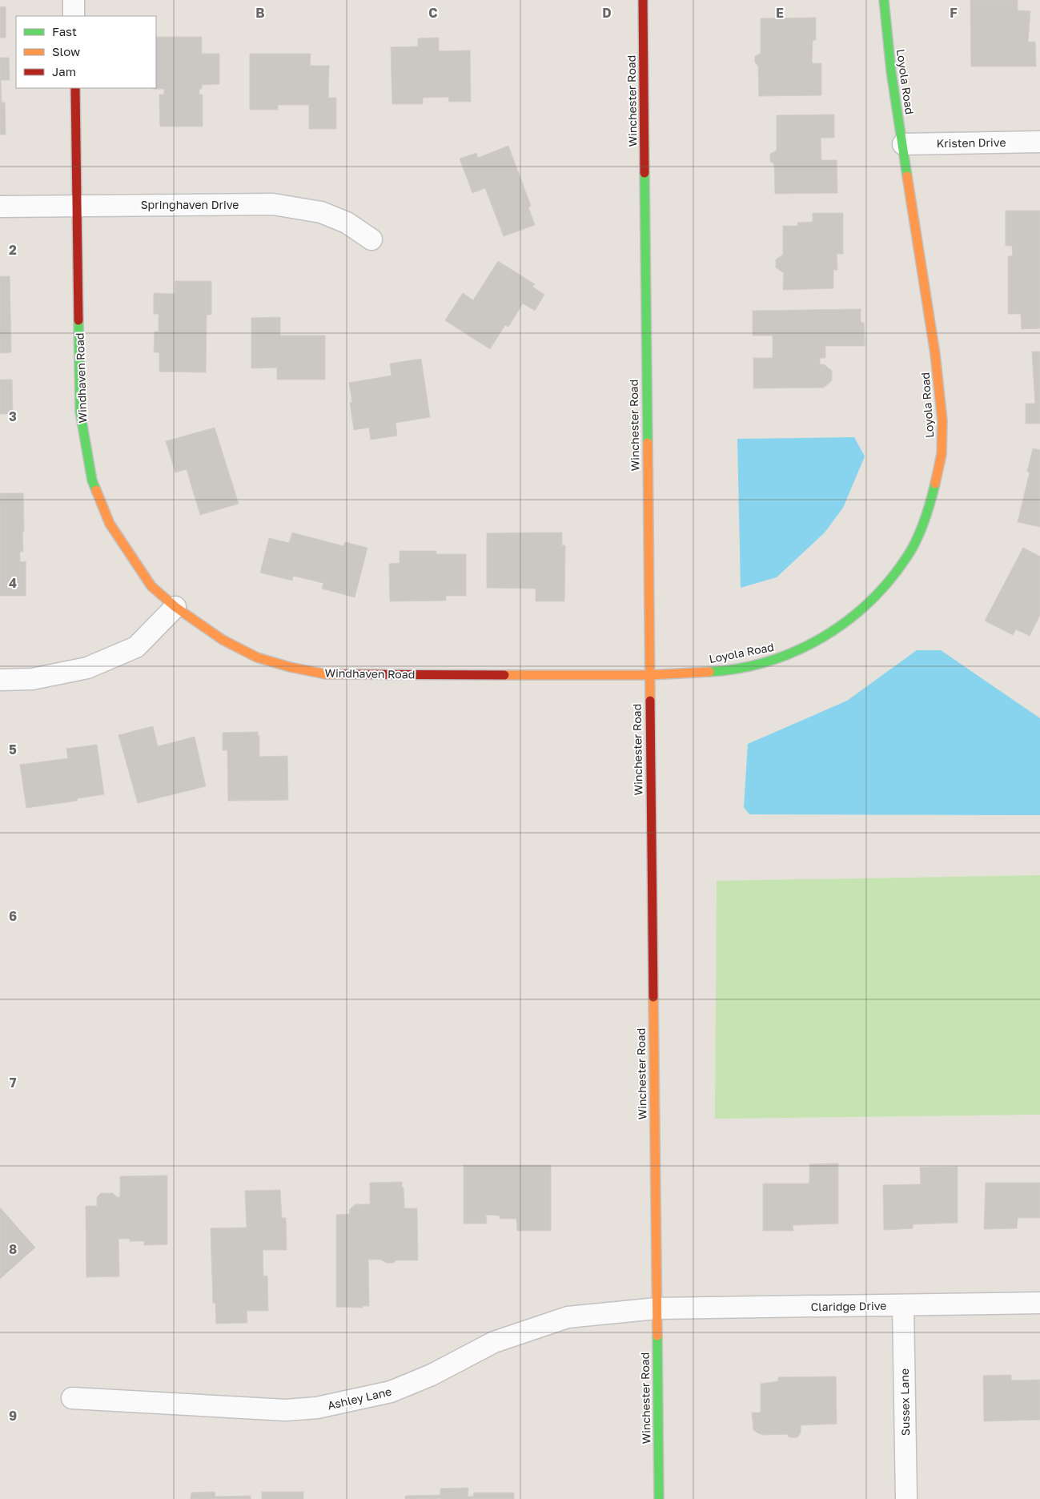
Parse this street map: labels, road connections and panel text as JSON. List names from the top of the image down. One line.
{"streets":{"street":["Loyola Road","Winchester Road","Kristen Drive","Springhaven Drive","Windhaven Road","Claridge Drive","Ashley Lane","Sussex Lane"]},"crossings":[["Loyola Road","Winchester Road"],["Loyola Road","Kristen Drive"],["Loyola Road","Windhaven Road"],["Winchester Road","Windhaven Road"],["Winchester Road","Claridge Drive"],["Winchester Road","Ashley Lane"],["Springhaven Drive","Windhaven Road"],["Claridge Drive","Ashley Lane"],["Claridge Drive","Sussex Lane"]],"legend":["Fast","Slow","Jam"],"grid":{"columns":["B","C","D","E","F"],"rows":["2","3","4","5","6","7","8","9"]}}
